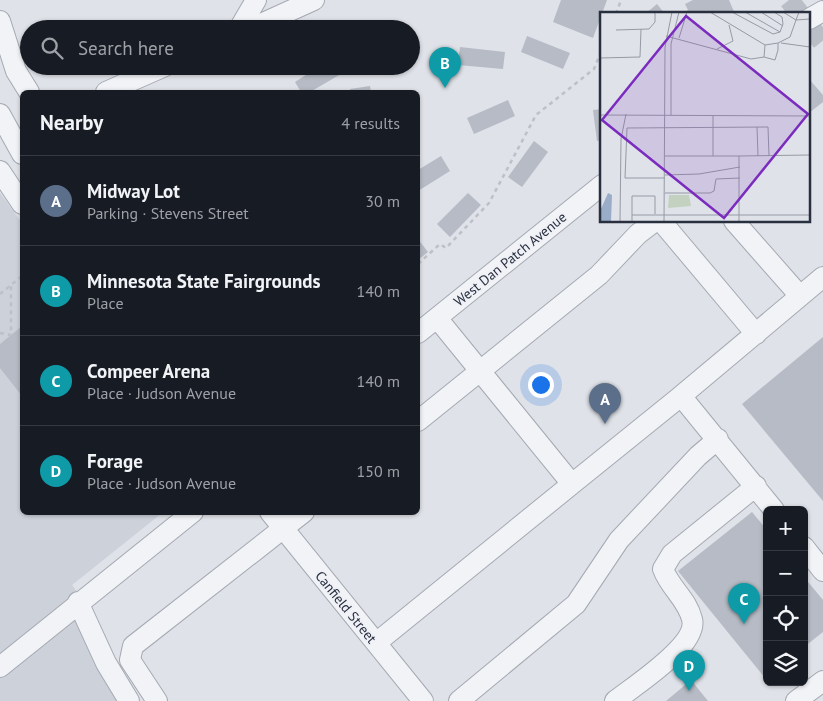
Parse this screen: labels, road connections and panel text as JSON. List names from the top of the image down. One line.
{"streets":{"street":["West Dan Patch Avenue","Canfield Street"]},"page":{"search":"Search here","pins":["B","A","C","D"],"heading":["Nearby","4 results"],"list":[{"mark":"A","name":"Midway Lot","note":"Parking · Stevens Street","value":"30 m"},{"mark":"B","name":"Minnesota State Fairgrounds","note":"Place","value":"140 m"},{"mark":"C","name":"Compeer Arena","note":"Place · Judson Avenue","value":"140 m"},{"mark":"D","name":"Forage","note":"Place · Judson Avenue","value":"150 m"}],"map_buttons":["+","−"]}}
